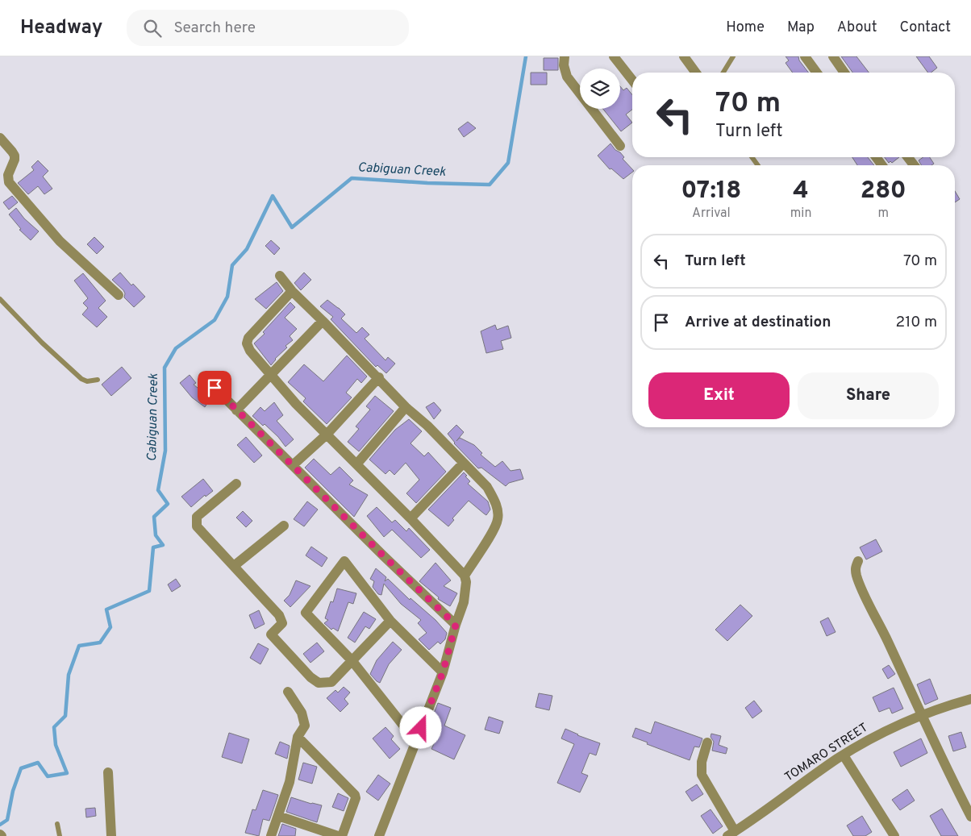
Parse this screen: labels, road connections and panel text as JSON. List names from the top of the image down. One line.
{"streets":{"street":["TOMARO STREET"]},"water":["Cabiguan Creek"],"page":{"header":"Headway","search":"Search here","nav":["Home","Map","About","Contact"],"turn":["70 m","Turn left"],"eta":["07:18","Arrival","4","min","280","m"],"list":[{"name":"Turn left","value":"70 m"},{"name":"Arrive at destination","value":"210 m"}],"buttons":["Exit","Share"]}}
